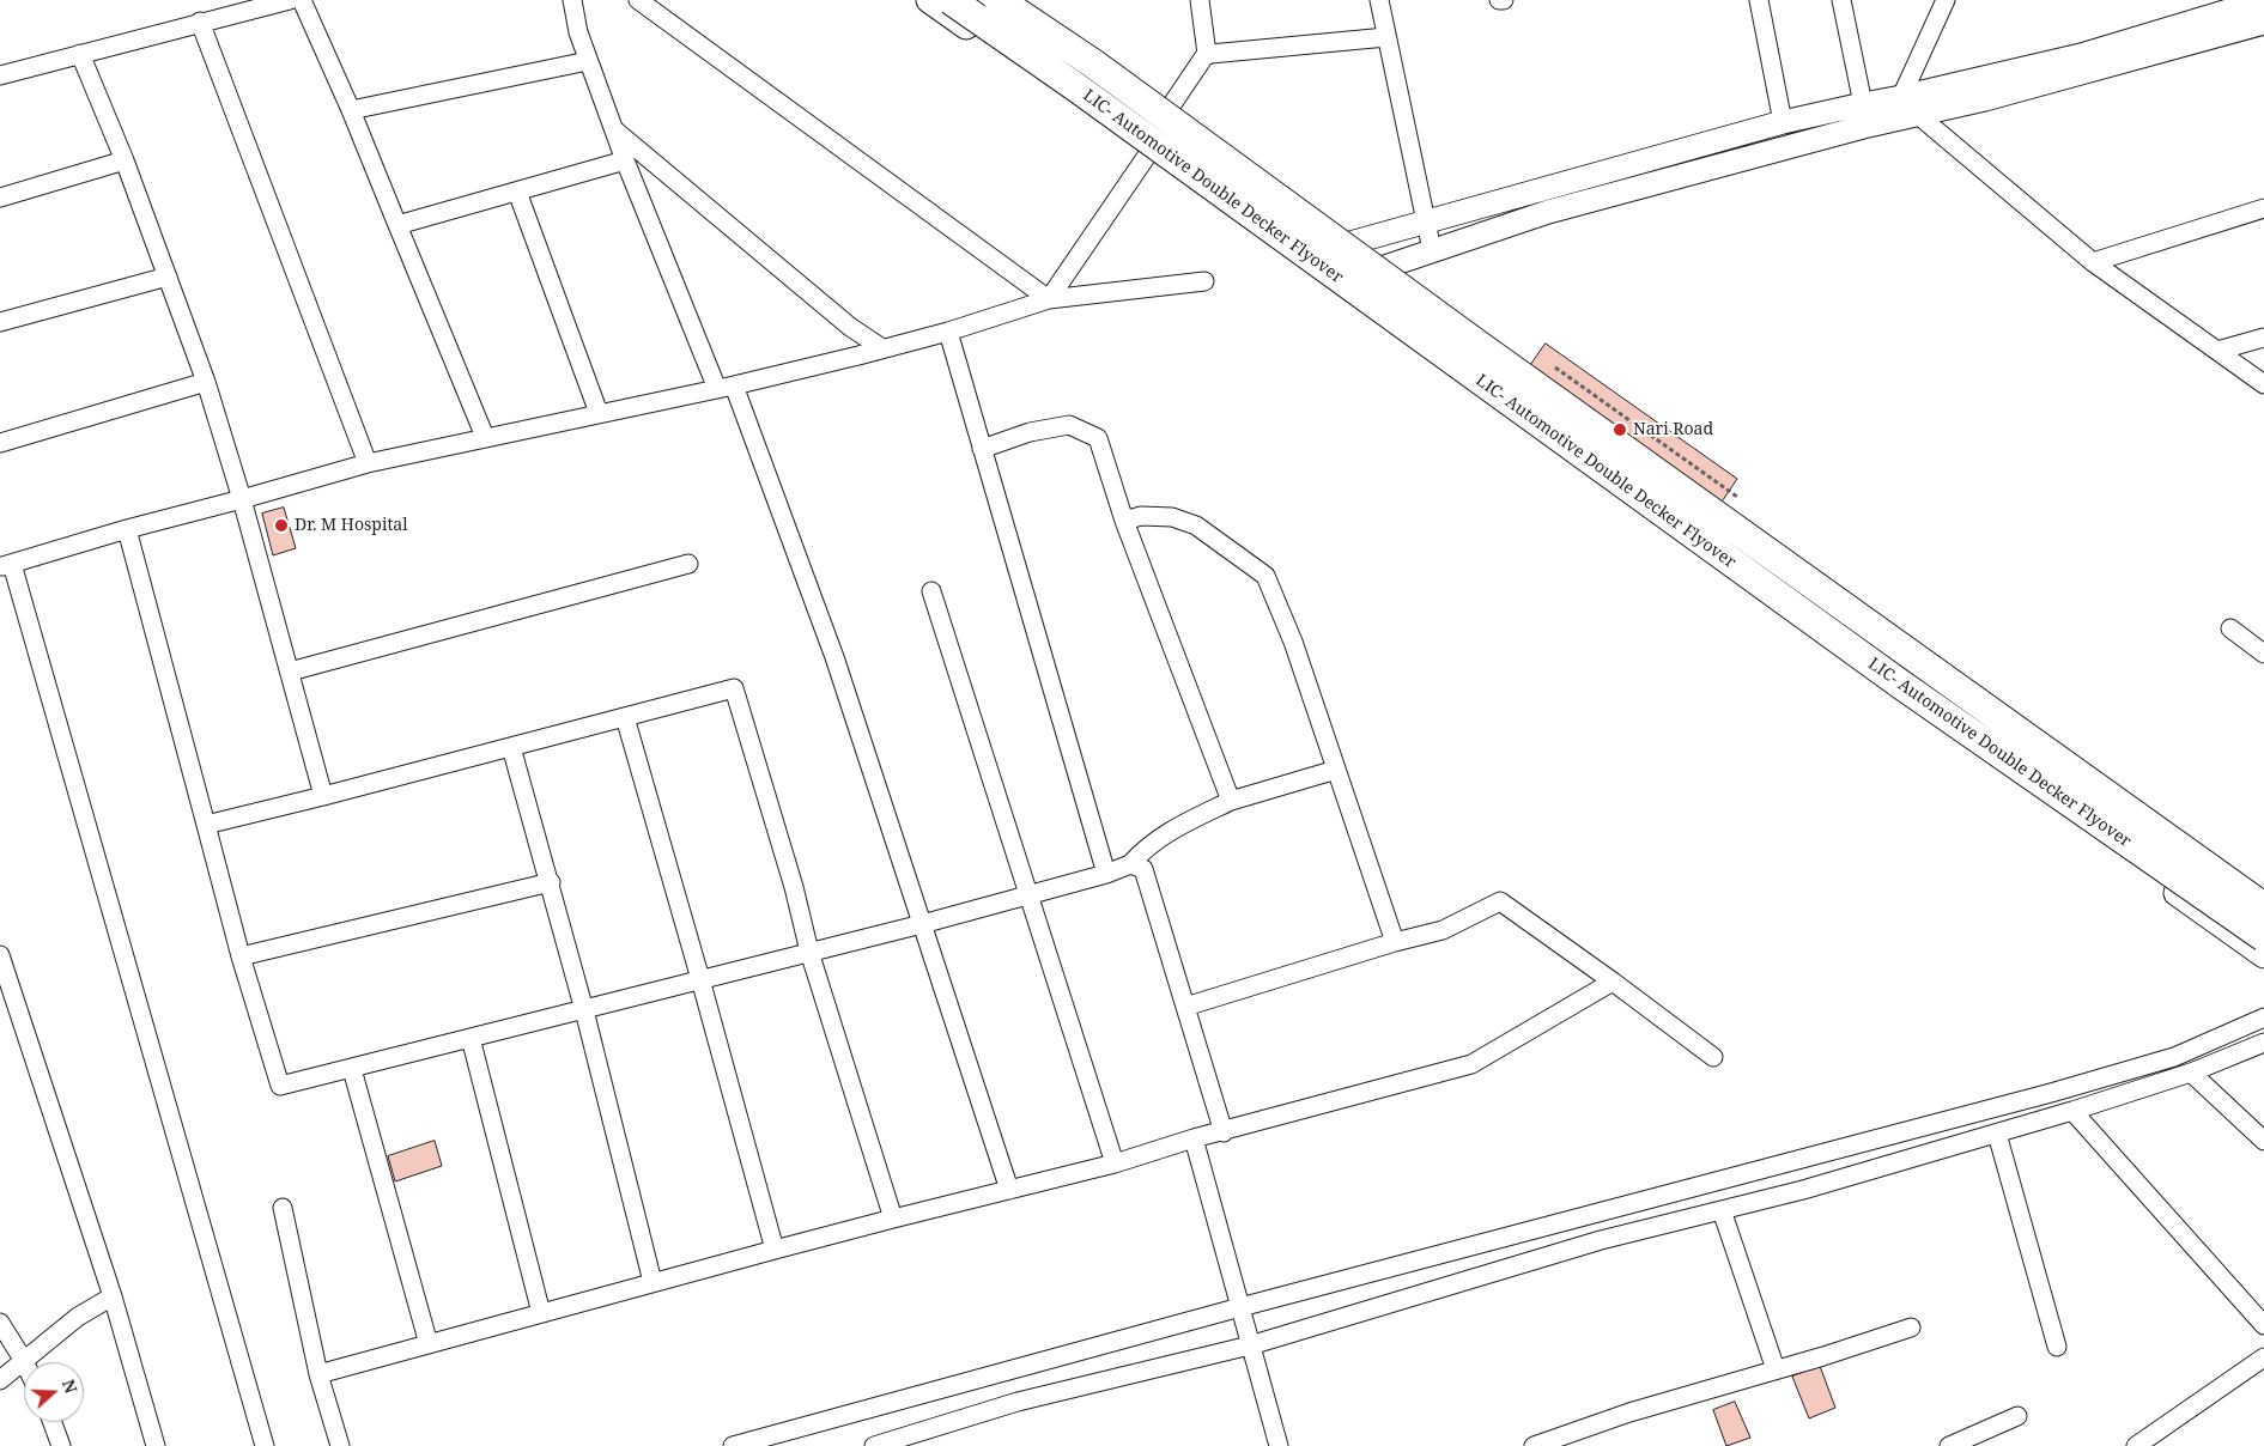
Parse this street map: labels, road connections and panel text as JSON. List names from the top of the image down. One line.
{"streets":{"main road":["LIC- Automotive Double Decker Flyover"]},"places":["Nari Road","Dr. M Hospital"],"north":"right"}
